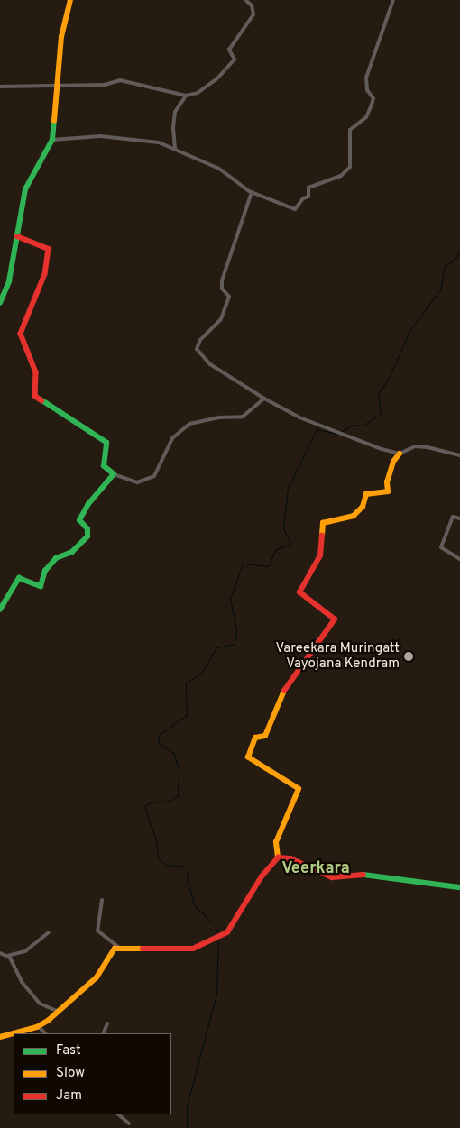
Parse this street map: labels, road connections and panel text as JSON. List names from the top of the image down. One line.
{"districts":["Veerkara"],"places":["Vareekara Muringatt Vayojana Kendram"],"legend":["Fast","Slow","Jam"]}
